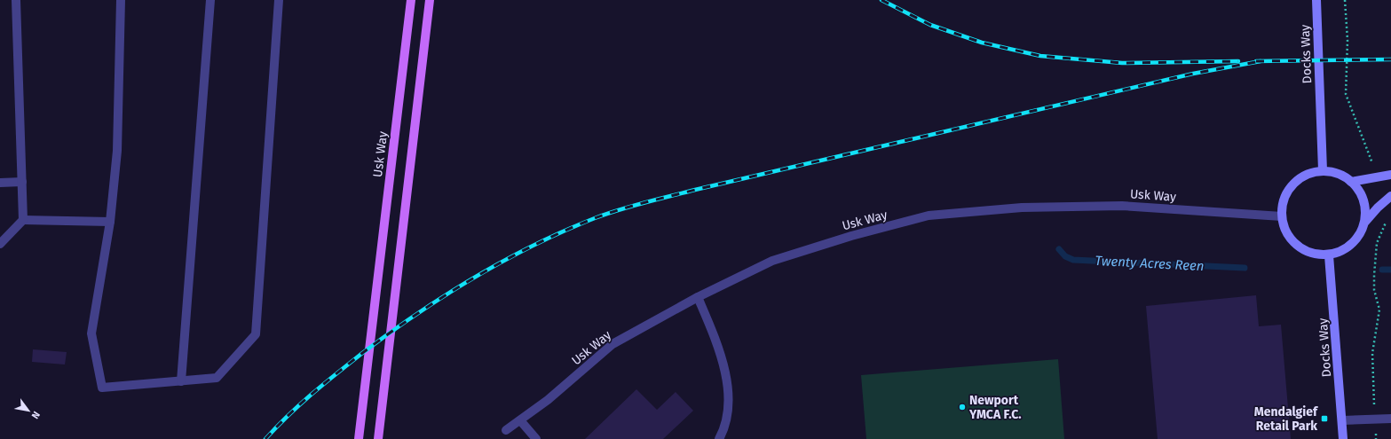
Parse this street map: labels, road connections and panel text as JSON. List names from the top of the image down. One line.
{"streets":{"main road":["Usk Way"],"street":["Docks Way"]},"crossings":[["Docks Way","Usk Way"]],"water":["Twenty Acres Reen"],"places":{"other":["Newport YMCA F.C."],"transit":["Mendalgief Retail Park"]},"north":"bottom right"}
